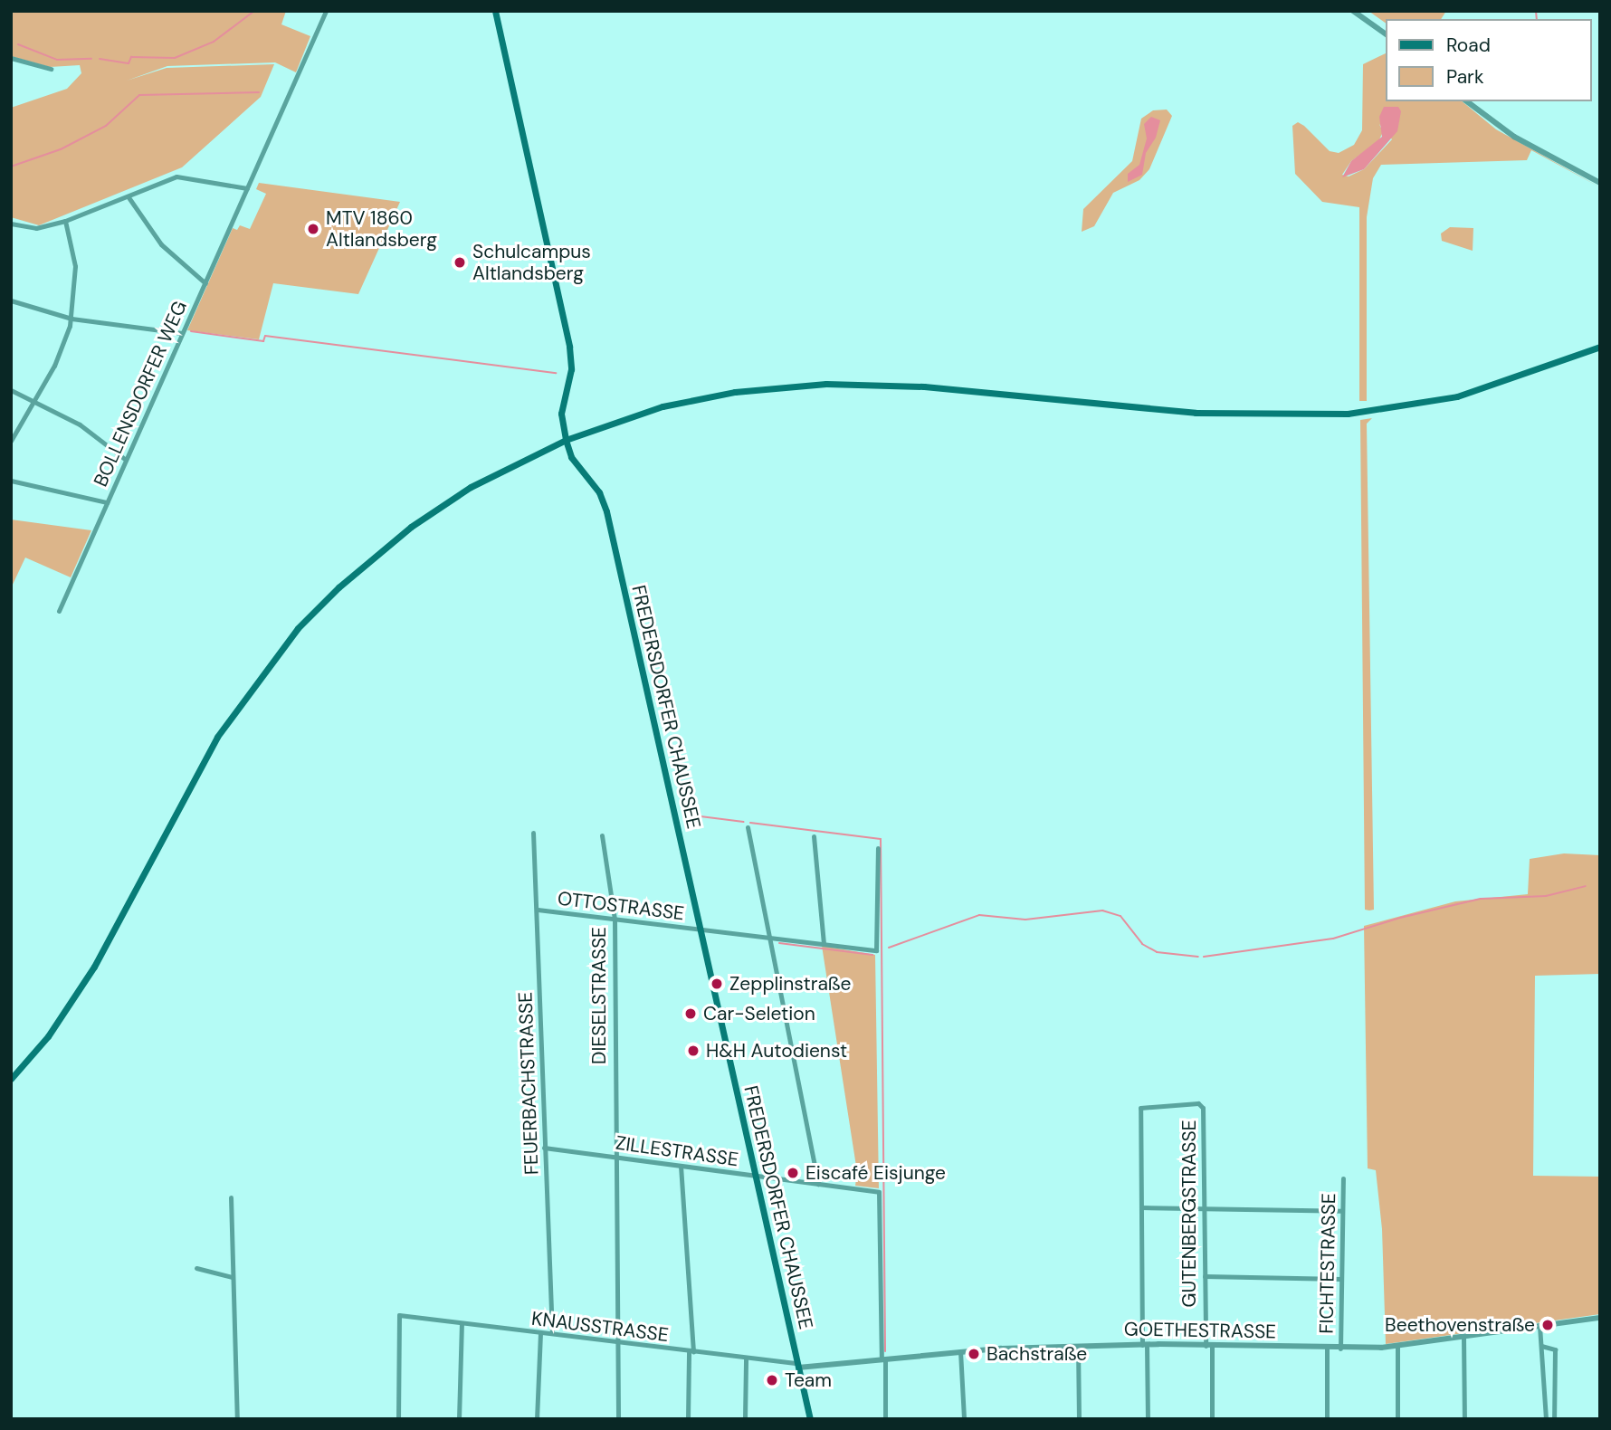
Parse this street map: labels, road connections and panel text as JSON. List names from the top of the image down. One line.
{"streets":{"main road":["FREDERSDORFER CHAUSSEE"],"street":["BOLLENSDORFER WEG","OTTOSTRASSE","DIESELSTRASSE","FEUERBACHSTRASSE","ZILLESTRASSE","GUTENBERGSTRASSE","FICHTESTRASSE","KNAUSSTRASSE","GOETHESTRASSE"]},"crossings":[["FREDERSDORFER CHAUSSEE","OTTOSTRASSE"],["FREDERSDORFER CHAUSSEE","ZILLESTRASSE"],["FREDERSDORFER CHAUSSEE","KNAUSSTRASSE"],["FREDERSDORFER CHAUSSEE","GOETHESTRASSE"],["OTTOSTRASSE","DIESELSTRASSE"],["OTTOSTRASSE","FEUERBACHSTRASSE"],["DIESELSTRASSE","ZILLESTRASSE"],["DIESELSTRASSE","KNAUSSTRASSE"],["FEUERBACHSTRASSE","ZILLESTRASSE"],["FEUERBACHSTRASSE","KNAUSSTRASSE"],["ZILLESTRASSE","GOETHESTRASSE"],["GUTENBERGSTRASSE","GOETHESTRASSE"],["FICHTESTRASSE","GOETHESTRASSE"],["KNAUSSTRASSE","GOETHESTRASSE"]],"places":["MTV 1860 Altlandsberg","Schulcampus Altlandsberg","Zepplinstraße","Car-Seletion","H&H Autodienst","Eiscafé Eisjunge","Beethovenstraße","Bachstraße","Team"],"legend":["Road","Park"]}
